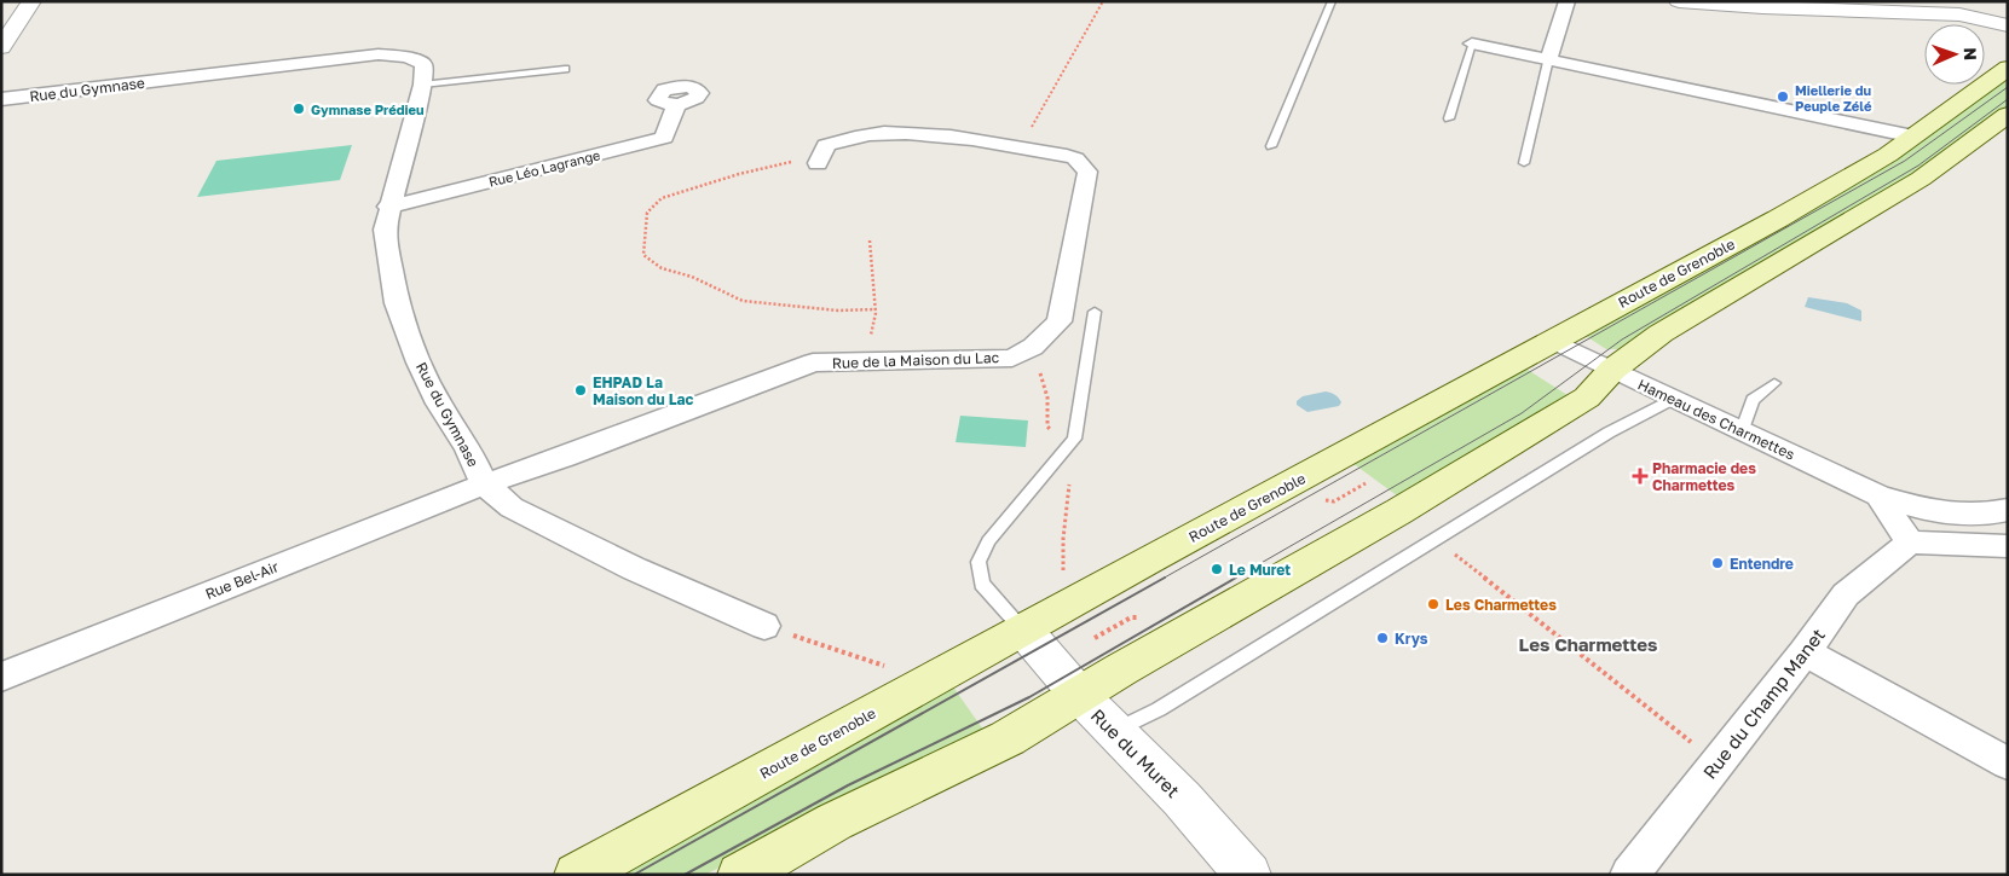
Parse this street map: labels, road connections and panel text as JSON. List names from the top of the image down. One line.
{"streets":{"main road":["Route de Grenoble"],"street":["Rue du Gymnase","Rue Léo Lagrange","Rue de la Maison du Lac","Hameau des Charmettes","Rue Bel-Air","Rue du Champ Manet","Rue du Muret"]},"crossings":[["Rue du Gymnase","Rue Léo Lagrange"],["Rue du Gymnase","Rue de la Maison du Lac"],["Rue du Gymnase","Rue Bel-Air"],["Route de Grenoble","Hameau des Charmettes"],["Route de Grenoble","Rue du Muret"],["Rue de la Maison du Lac","Rue Bel-Air"]],"districts":["Les Charmettes"],"places":{"other":["Miellerie du Peuple Zélé","Gymnase Prédieu","EHPAD La Maison du Lac","Entendre","Le Muret","Les Charmettes","Krys"],"health":["Pharmacie des Charmettes"]},"north":"right"}
